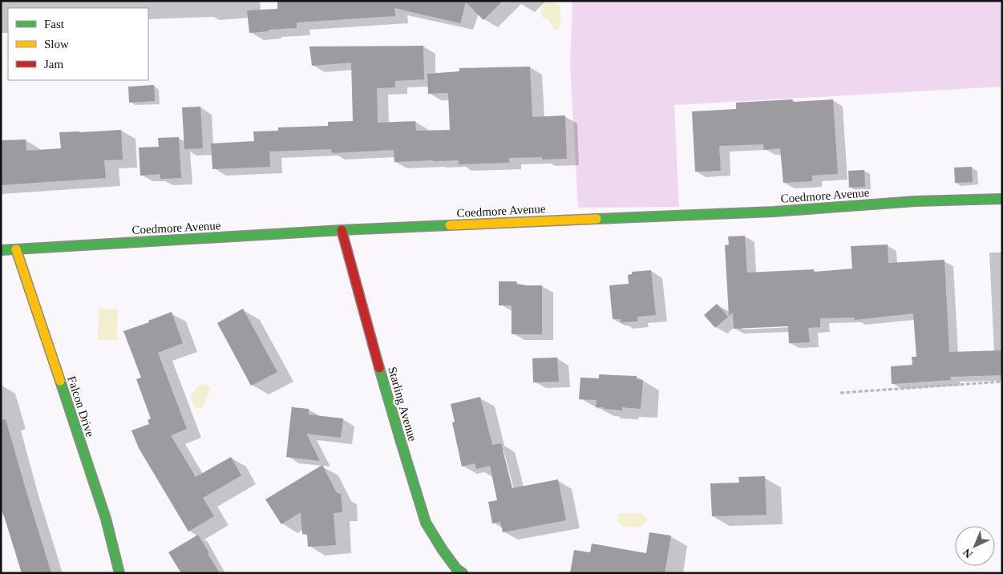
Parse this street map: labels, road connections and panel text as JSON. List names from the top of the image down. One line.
{"streets":{"street":["Coedmore Avenue","Starling Avenue","Falcon Drive"]},"crossings":[["Coedmore Avenue","Starling Avenue"],["Coedmore Avenue","Falcon Drive"]],"legend":["Fast","Slow","Jam"],"north":"bottom left"}
